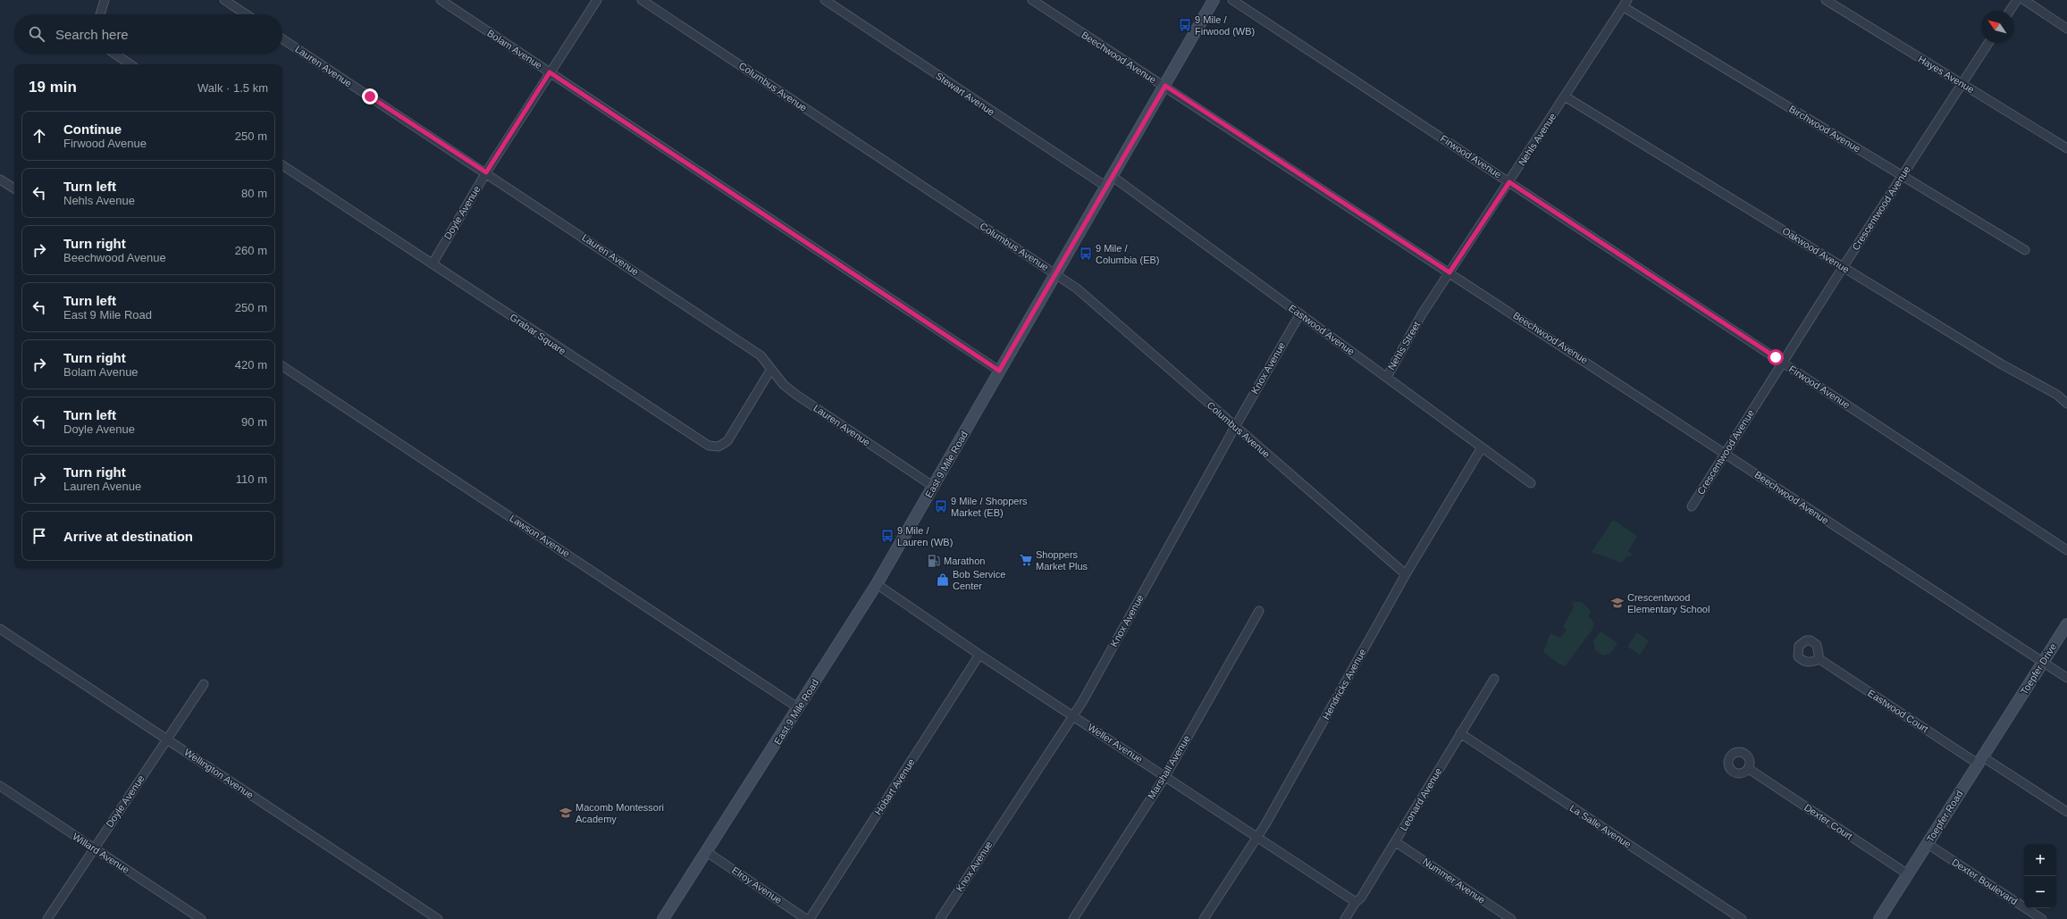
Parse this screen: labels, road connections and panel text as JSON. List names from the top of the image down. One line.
{"streets":{"main road":["East 9 Mile Road","Toepfer Drive","Toepfer Road"],"street":["Bolam Avenue","Beechwood Avenue","Lauren Avenue","Hayes Avenue","Columbus Avenue","Stewart Avenue","Birchwood Avenue","Nehls Avenue","Firwood Avenue","Crescentwood Avenue","Doyle Avenue","Oakwood Avenue","Eastwood Avenue","Grabar Square","Nehls Street","Knox Avenue","Lawson Avenue","Hendricks Avenue","Eastwood Court","Weller Avenue","Marshall Avenue","Wellington Avenue","Hobart Avenue","Leonard Avenue","Dexter Court","La Salle Avenue","Willard Avenue","Nummer Avenue","Dexter Boulevard","Elroy Avenue"]},"crossings":[["Bolam Avenue","Doyle Avenue"],["Bolam Avenue","East 9 Mile Road"],["Beechwood Avenue","Nehls Avenue"],["Beechwood Avenue","Crescentwood Avenue"],["Beechwood Avenue","East 9 Mile Road"],["Beechwood Avenue","Toepfer Drive"],["Lauren Avenue","Doyle Avenue"],["Lauren Avenue","Grabar Square"],["Lauren Avenue","East 9 Mile Road"],["Hayes Avenue","Crescentwood Avenue"],["Columbus Avenue","Knox Avenue"],["Columbus Avenue","East 9 Mile Road"],["Columbus Avenue","Hendricks Avenue"],["Stewart Avenue","East 9 Mile Road"],["Birchwood Avenue","Nehls Avenue"],["Birchwood Avenue","Crescentwood Avenue"],["Nehls Avenue","Firwood Avenue"],["Nehls Avenue","Oakwood Avenue"],["Nehls Avenue","Nehls Street"],["Firwood Avenue","Crescentwood Avenue"],["Crescentwood Avenue","Oakwood Avenue"],["Doyle Avenue","Grabar Square"],["Doyle Avenue","Wellington Avenue"],["Doyle Avenue","Willard Avenue"],["Eastwood Avenue","Nehls Street"],["Eastwood Avenue","Knox Avenue"],["Eastwood Avenue","East 9 Mile Road"],["Eastwood Avenue","Hendricks Avenue"],["Knox Avenue","Weller Avenue"],["East 9 Mile Road","Lawson Avenue"],["East 9 Mile Road","Weller Avenue"],["East 9 Mile Road","Elroy Avenue"],["Toepfer Drive","Toepfer Road"],["Hendricks Avenue","Weller Avenue"],["Eastwood Court","Toepfer Road"],["Weller Avenue","Marshall Avenue"],["Weller Avenue","Hobart Avenue"],["Weller Avenue","Leonard Avenue"],["Leonard Avenue","La Salle Avenue"],["Leonard Avenue","Nummer Avenue"],["Toepfer Road","Dexter Court"],["Toepfer Road","Dexter Boulevard"]],"places":{"bus stop":["9 Mile / Firwood (WB)","9 Mile / Columbia (EB)","9 Mile / Shoppers Market (EB)","9 Mile / Lauren (WB)"],"supermarket":["Shoppers Market Plus"],"fuel station":["Marathon"],"shop":["Bob Service Center"],"school or university":["Crescentwood Elementary School","Macomb Montessori Academy"]},"north":"top left","page":{"search":"Search here","heading":["19 min","Walk · 1.5 km"],"list":[["Continue","Firwood Avenue","250 m"],["Turn left","Nehls Avenue","80 m"],["Turn right","Beechwood Avenue","260 m"],["Turn left","East 9 Mile Road","250 m"],["Turn right","Bolam Avenue","420 m"],["Turn left","Doyle Avenue","90 m"],["Turn right","Lauren Avenue","110 m"],"Arrive at destination"],"map_buttons":["+","−"]}}
